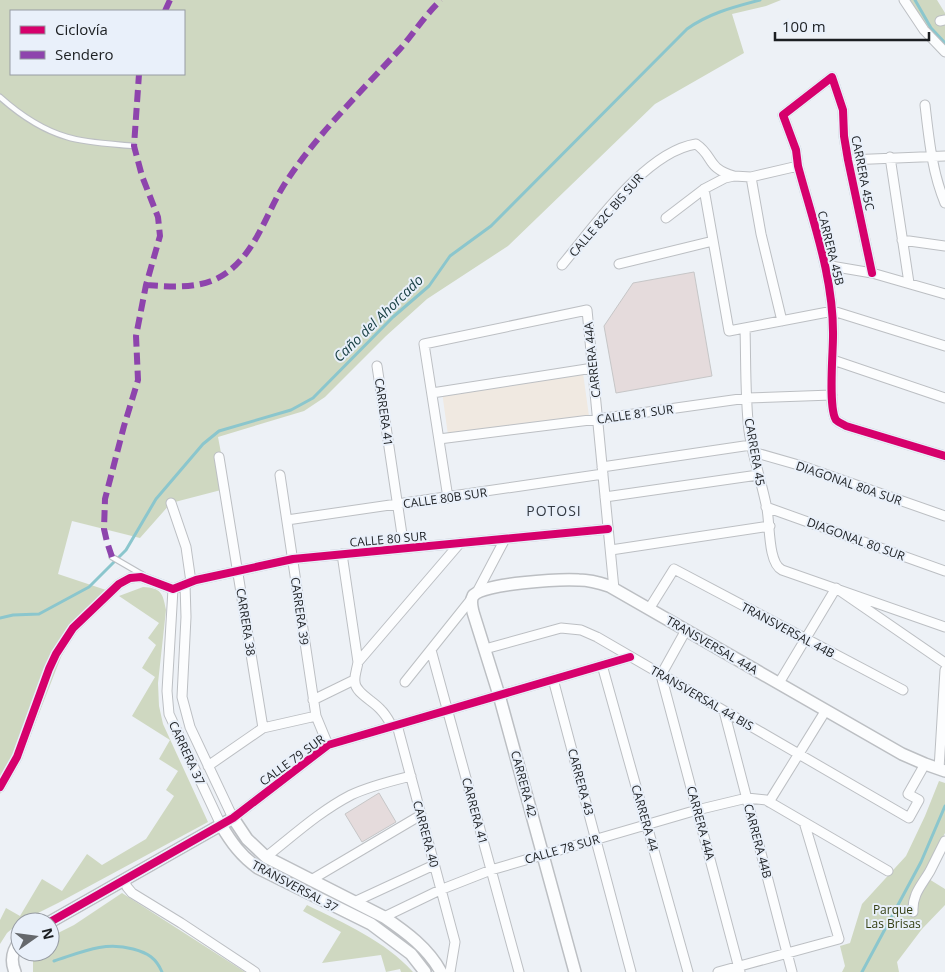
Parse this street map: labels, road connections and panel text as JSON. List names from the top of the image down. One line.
{"streets":{"street":["CARRERA 45C","CALLE 82C BIS SUR","CARRERA 45B","CARRERA 44A","CARRERA 41","CALLE 81 SUR","CARRERA 45","DIAGONAL 80A SUR","CALLE 80B SUR","CALLE 80 SUR","DIAGONAL 80 SUR","CARRERA 39","CARRERA 38","TRANSVERSAL 44B","TRANSVERSAL 44A","TRANSVERSAL 44 BIS","CARRERA 37","CALLE 79 SUR","CARRERA 43","CARRERA 42","CARRERA 44","CARRERA 40","CARRERA 44B","CALLE 78 SUR","TRANSVERSAL 37"]},"crossings":[["CARRERA 45C","CARRERA 45B"],["CARRERA 45B","CALLE 81 SUR"],["CARRERA 44A","CALLE 81 SUR"],["CARRERA 44A","CALLE 80B SUR"],["CARRERA 44A","CALLE 80 SUR"],["CARRERA 44A","TRANSVERSAL 44A"],["CARRERA 44A","TRANSVERSAL 44 BIS"],["CARRERA 44A","CALLE 78 SUR"],["CARRERA 41","CALLE 80B SUR"],["CARRERA 41","CALLE 80 SUR"],["CARRERA 41","CALLE 79 SUR"],["CARRERA 41","CALLE 78 SUR"],["CALLE 81 SUR","CARRERA 45"],["CARRERA 45","DIAGONAL 80A SUR"],["CARRERA 45","CALLE 80B SUR"],["CARRERA 45","DIAGONAL 80 SUR"],["DIAGONAL 80A SUR","CALLE 80B SUR"],["CALLE 80B SUR","CARRERA 39"],["CALLE 80 SUR","CARRERA 39"],["CALLE 80 SUR","CARRERA 38"],["CALLE 80 SUR","CARRERA 37"],["CARRERA 39","CALLE 79 SUR"],["TRANSVERSAL 44B","TRANSVERSAL 44A"],["TRANSVERSAL 44A","TRANSVERSAL 44 BIS"],["TRANSVERSAL 44A","CARRERA 42"],["TRANSVERSAL 44 BIS","CALLE 79 SUR"],["TRANSVERSAL 44 BIS","CARRERA 42"],["TRANSVERSAL 44 BIS","CARRERA 44B"],["CARRERA 37","CALLE 79 SUR"],["CARRERA 37","TRANSVERSAL 37"],["CALLE 79 SUR","CARRERA 43"],["CALLE 79 SUR","CARRERA 42"],["CALLE 79 SUR","CARRERA 44"],["CALLE 79 SUR","CARRERA 40"],["CALLE 79 SUR","TRANSVERSAL 37"],["CARRERA 43","CALLE 78 SUR"],["CARRERA 42","CALLE 78 SUR"],["CARRERA 44","CALLE 78 SUR"],["CARRERA 40","CALLE 78 SUR"],["CARRERA 44B","CALLE 78 SUR"],["CALLE 78 SUR","TRANSVERSAL 37"]],"districts":["POTOSI"],"water":["Caño del Ahorcado"],"parks":["Parque Las Brisas"],"legend":["Ciclovía","Sendero"],"scale_bar":"100 m","north":"right"}
